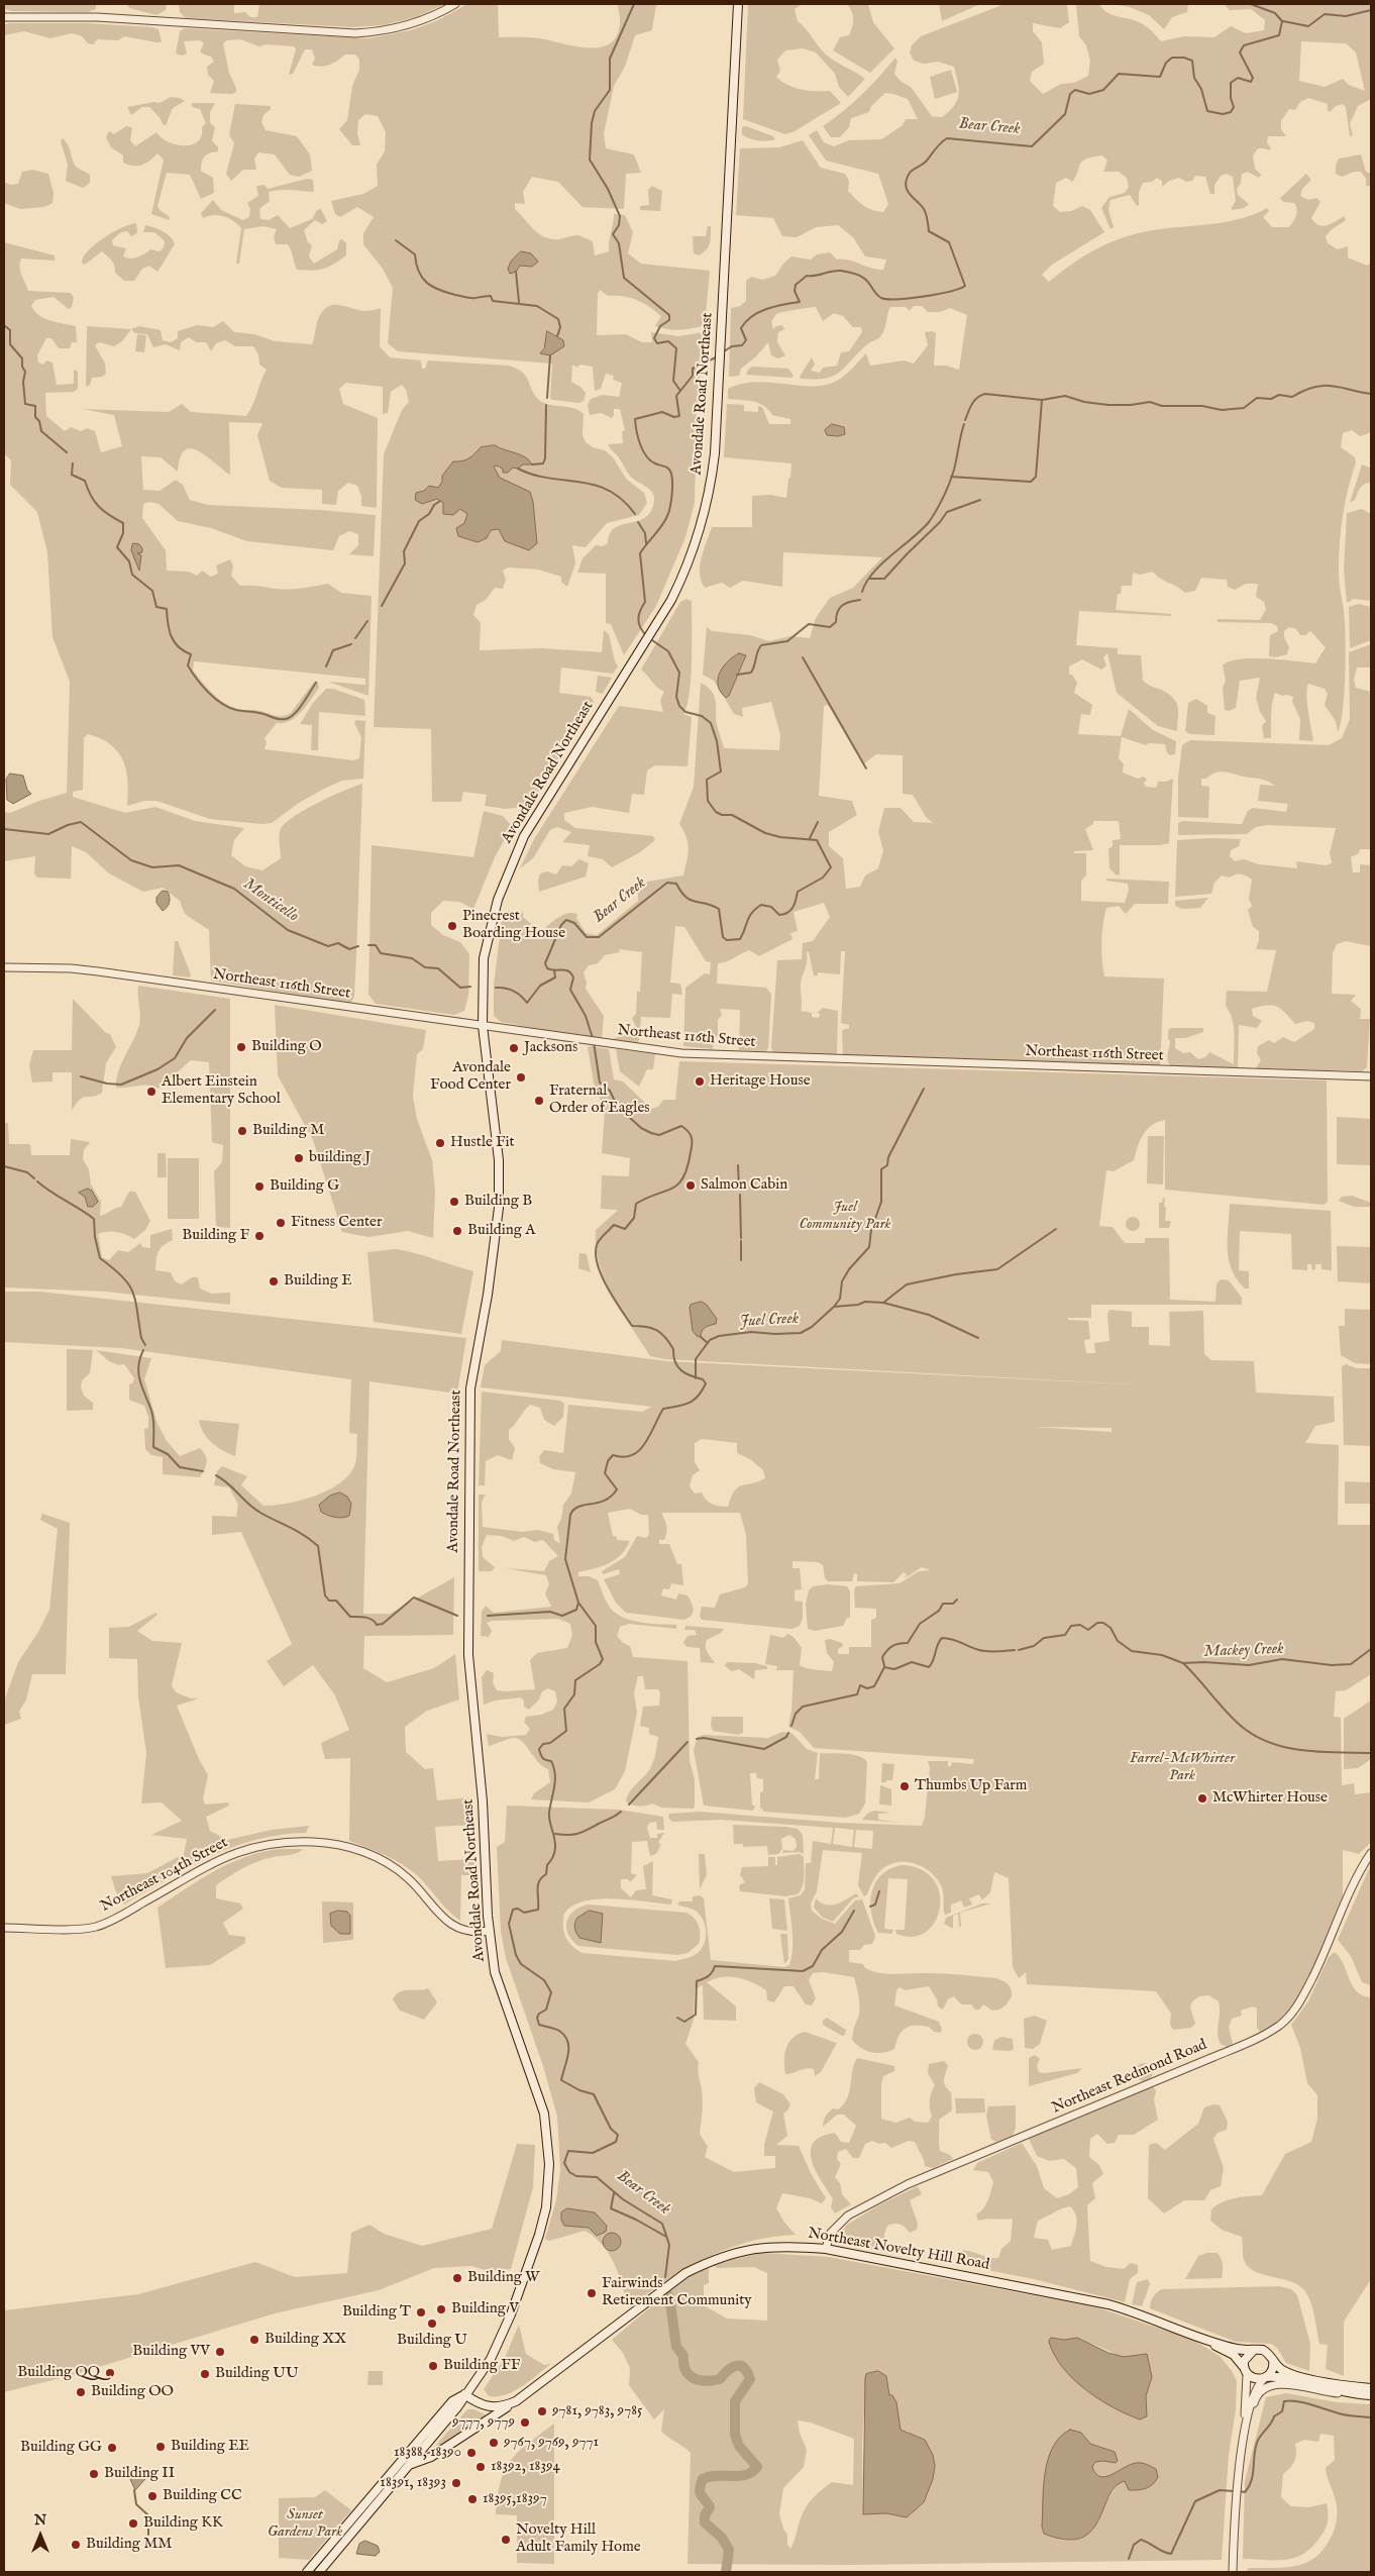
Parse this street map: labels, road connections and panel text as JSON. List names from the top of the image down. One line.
{"streets":{"main road":["Avondale Road Northeast","Northeast Novelty Hill Road"],"street":["Northeast 116th Street","Northeast 104th Street","Northeast Redmond Road"]},"crossings":[["Avondale Road Northeast","Northeast 116th Street"],["Avondale Road Northeast","Northeast 104th Street"],["Avondale Road Northeast","Northeast Novelty Hill Road"],["Northeast Redmond Road","Northeast Novelty Hill Road"]],"water":["Bear Creek","Monticello","Juel Creek","Mackey Creek"],"parks":["Juel Community Park","Farrel-McWhirter Park","Sunset Gardens Park"],"places":["Pinecrest Boarding House","Building O","Jacksons","Avondale Food Center","Heritage House","Albert Einstein Elementary School","Fraternal Order of Eagles","Building M","Hustle Fit","building J","Salmon Cabin","Building G","Building B","Fitness Center","Building A","Building F","Building E","Thumbs Up Farm","McWhirter House","Building W","Fairwinds Retirement Community","Building V","Building T","Building U","Building XX","Building VV","Building FF","Building QQ","Building UU","Building OO","9781, 9783, 9785","9777, 9779","9767, 9769, 9771","Building EE","Building GG","18388, 18390","18392, 18394","Building II","18391, 18393","Building CC","18395,18397","Building KK","Novelty Hill Adult Family Home","Building MM"],"north":"top"}
